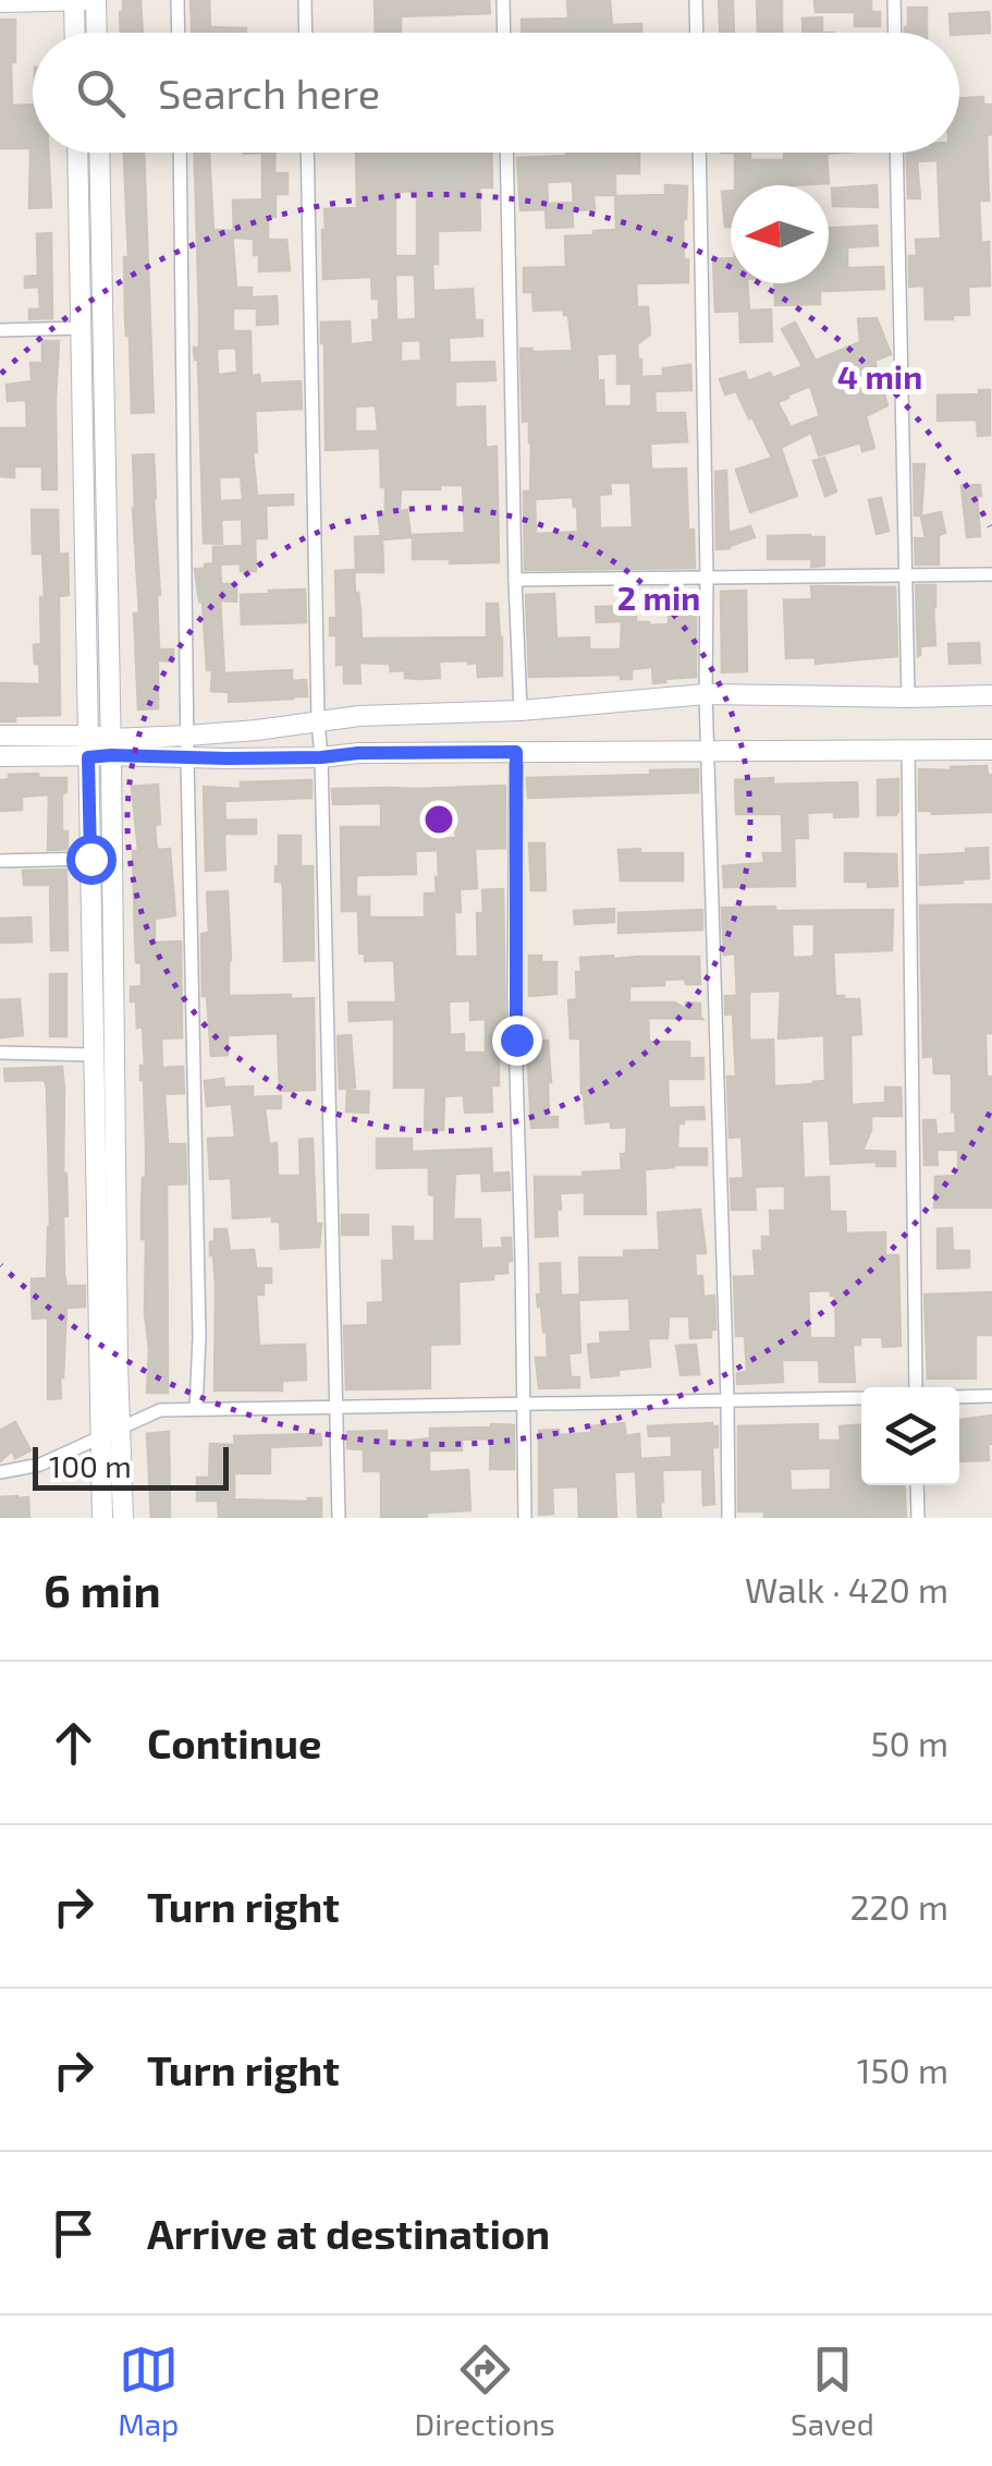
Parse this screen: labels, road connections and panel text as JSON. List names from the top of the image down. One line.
{"scale_bar":"100 m","north":"left","page":{"search":"Search here","scale":"100 m","heading":["6 min","Walk · 420 m"],"list":[["Continue","50 m"],["Turn right","220 m"],["Turn right","150 m"],"Arrive at destination"],"nav":["Map","Directions","Saved"]},"rings":["4 min","2 min"]}
